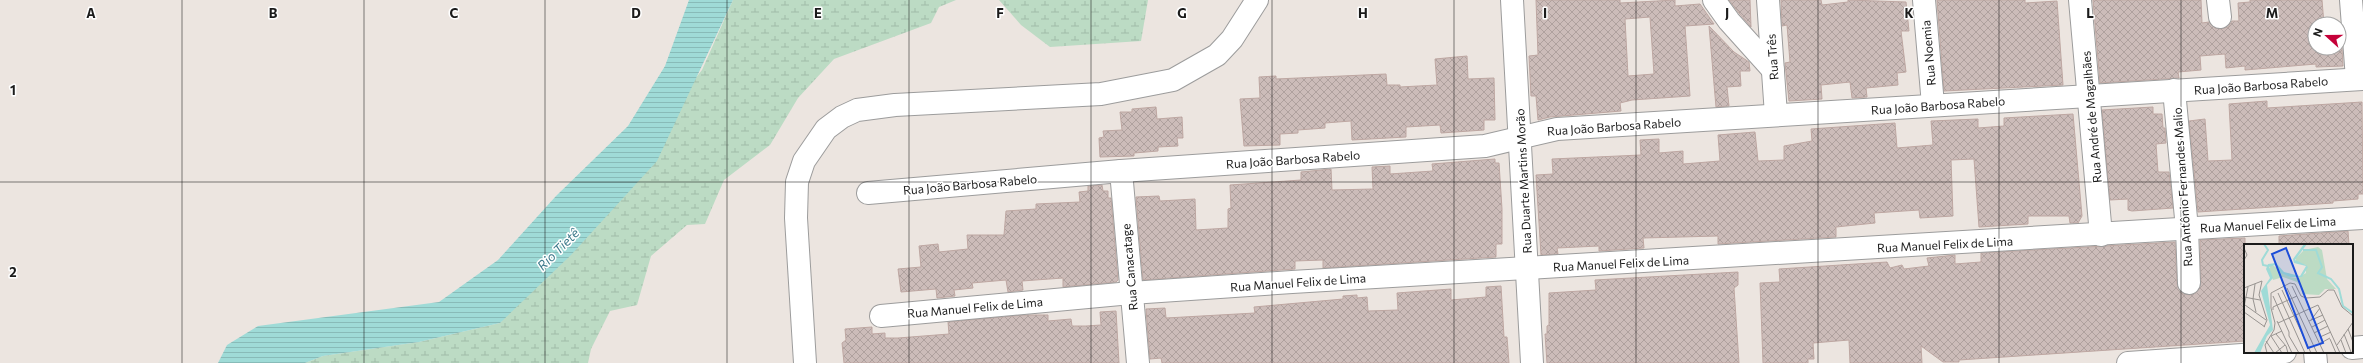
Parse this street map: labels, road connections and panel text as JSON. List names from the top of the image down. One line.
{"streets":{"street":["Rua Noemia","Rua Três","Rua João Barbosa Rabelo","Rua André de Magalhães","Rua Duarte Martins Morão","Rua Antônio Fernandes Malio","Rua Manuel Felix de Lima","Rua Canacatage"]},"crossings":[["Rua Noemia","Rua João Barbosa Rabelo"],["Rua Três","Rua João Barbosa Rabelo"],["Rua João Barbosa Rabelo","Rua André de Magalhães"],["Rua João Barbosa Rabelo","Rua Duarte Martins Morão"],["Rua João Barbosa Rabelo","Rua Antônio Fernandes Malio"],["Rua João Barbosa Rabelo","Rua Canacatage"],["Rua André de Magalhães","Rua Manuel Felix de Lima"],["Rua Duarte Martins Morão","Rua Manuel Felix de Lima"],["Rua Antônio Fernandes Malio","Rua Manuel Felix de Lima"],["Rua Manuel Felix de Lima","Rua Canacatage"]],"water":["Rio Tietê"],"north":"left","grid":{"columns":["A","B","C","D","E","F","G","H","I","J","K","L","M"],"rows":["1","2"]}}
